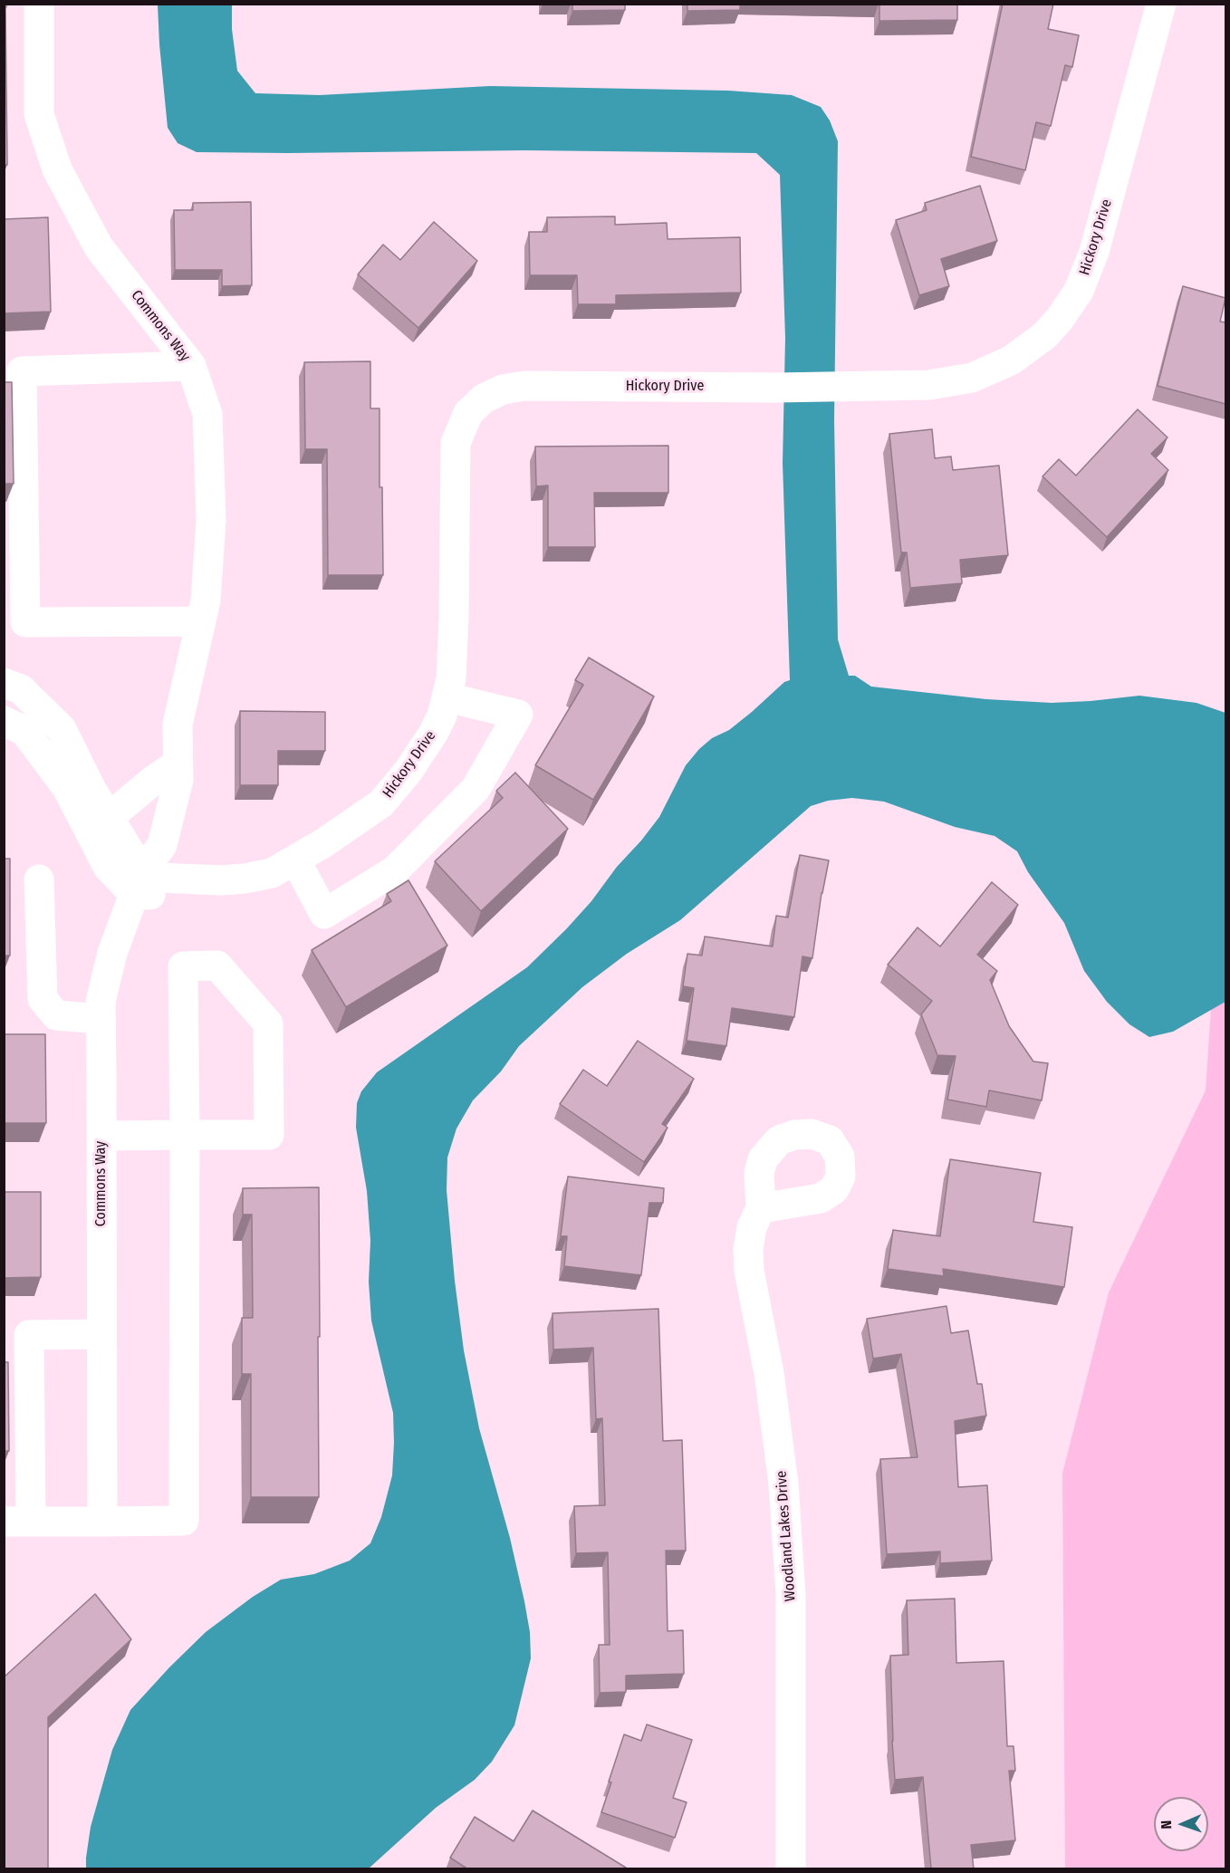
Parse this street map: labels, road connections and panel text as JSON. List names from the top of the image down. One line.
{"streets":{"street":["Hickory Drive","Commons Way","Woodland Lakes Drive"]},"crossings":[["Hickory Drive","Commons Way"]],"north":"left"}
